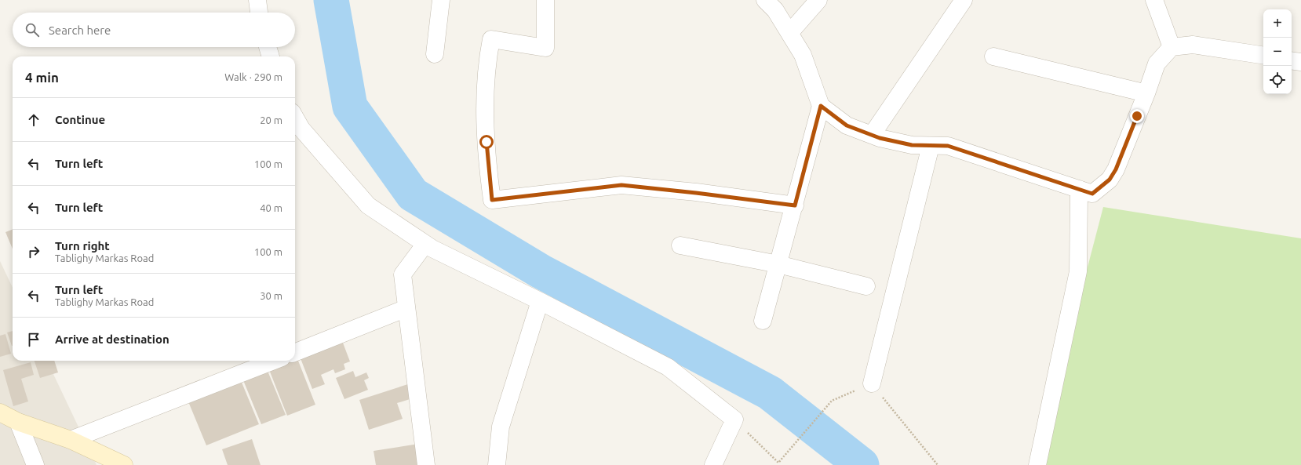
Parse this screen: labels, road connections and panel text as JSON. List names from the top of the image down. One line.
{"page":{"map_buttons":["+","−"],"search":"Search here","heading":["4 min","Walk · 290 m"],"list":[["Continue","20 m"],["Turn left","100 m"],["Turn left","40 m"],["Turn right","Tablighy Markas Road","100 m"],["Turn left","Tablighy Markas Road","30 m"],"Arrive at destination"]}}
